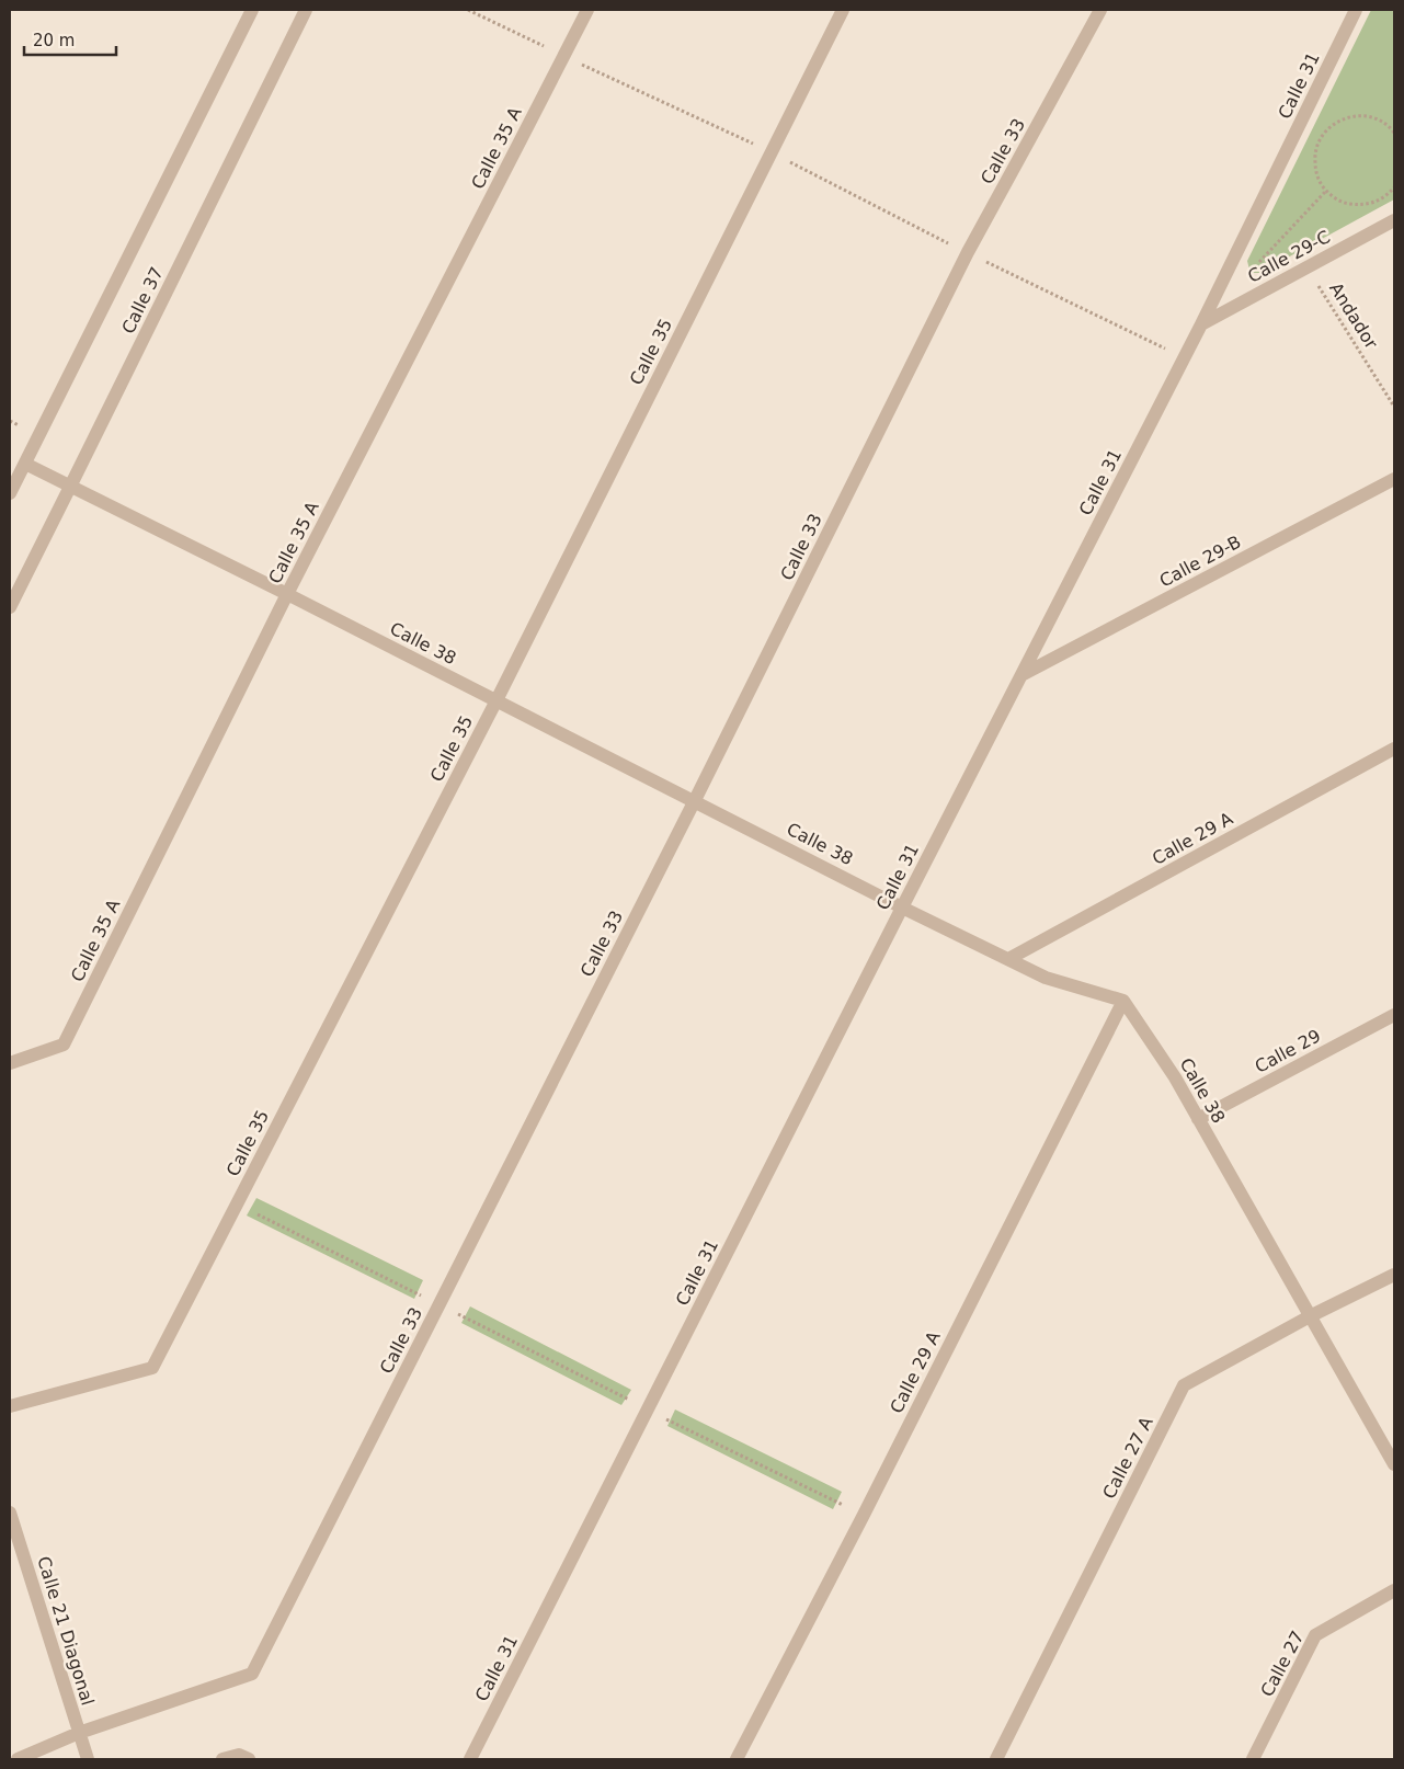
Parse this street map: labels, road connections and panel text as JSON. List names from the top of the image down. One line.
{"streets":{"street":["Calle 31","Calle 35 A","Calle 33","Calle 29-C","Calle 37","Calle 35","Calle 29-B","Calle 38","Calle 29 A","Calle 29","Calle 27 A","Calle 21 Diagonal","Calle 27"],"path":["Andador"]},"crossings":[["Calle 31","Calle 29-C"],["Calle 31","Calle 29-B"],["Calle 31","Calle 38"],["Calle 35 A","Calle 38"],["Calle 33","Calle 38"],["Calle 33","Calle 21 Diagonal"],["Calle 29-C","Andador"],["Calle 37","Calle 38"],["Calle 35","Calle 38"],["Calle 38","Calle 29 A"],["Calle 38","Calle 29"],["Calle 38","Calle 27 A"]],"scale_bar":"20 m"}
